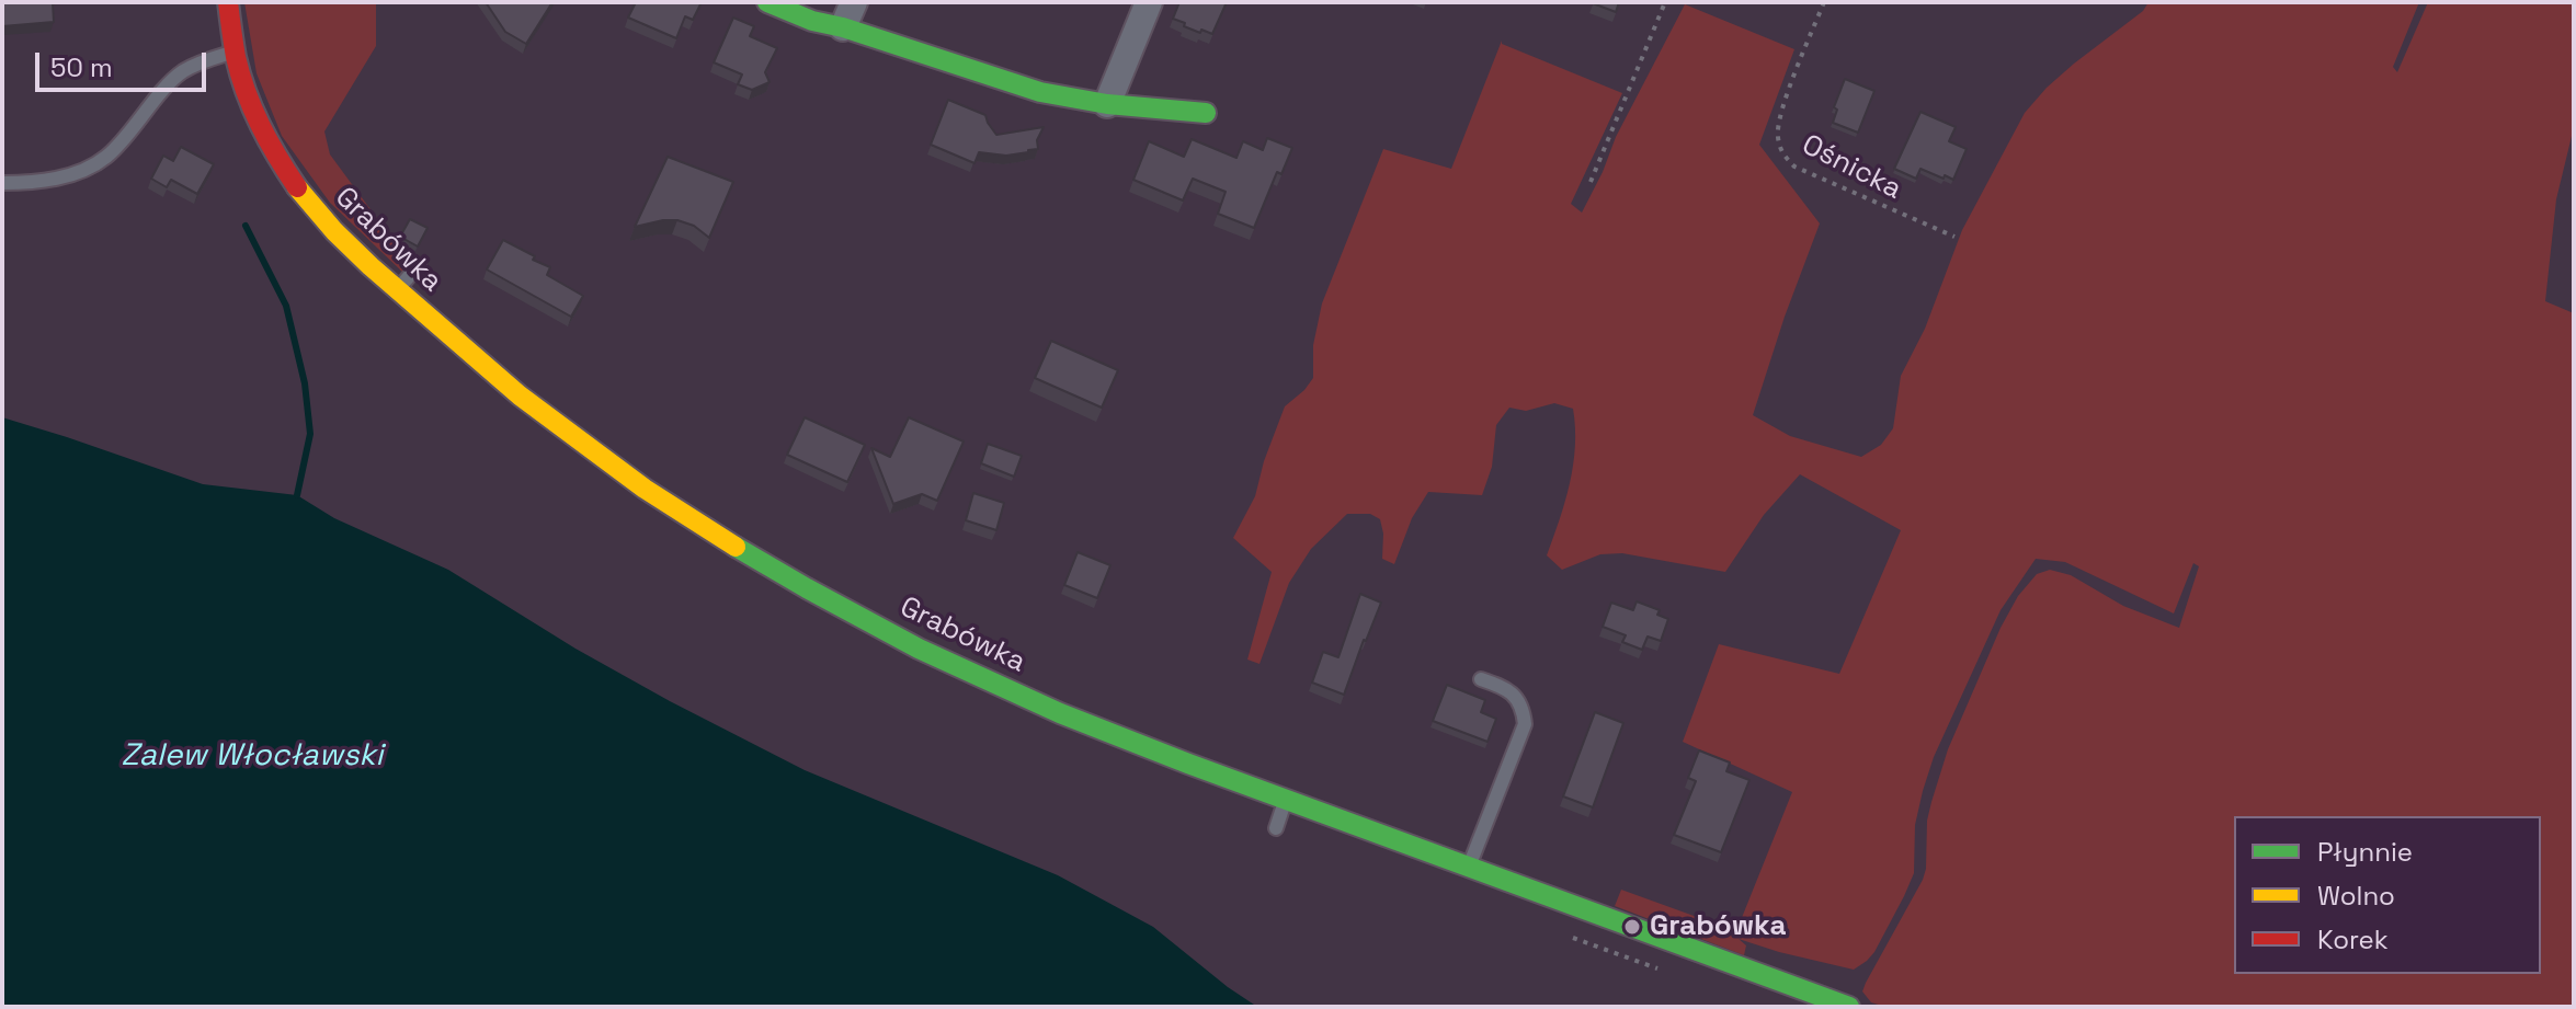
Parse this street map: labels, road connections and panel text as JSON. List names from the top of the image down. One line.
{"streets":{"street":["Grabówka"],"path":["Ośnicka"]},"water":["Zalew Włocławski"],"places":["Grabówka"],"legend":["Płynnie","Wolno","Korek"],"scale_bar":"50 m"}
